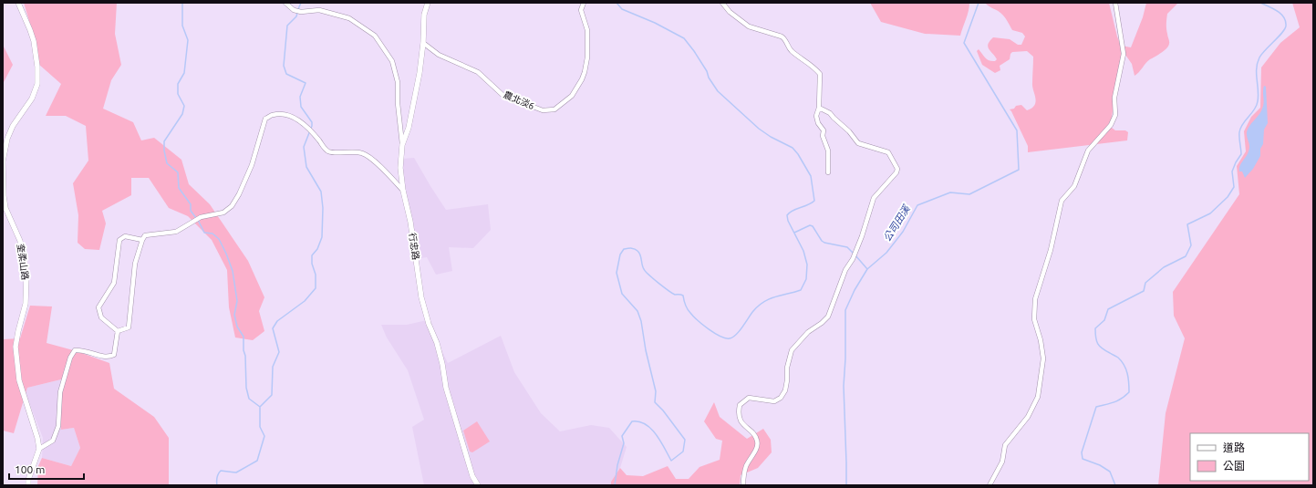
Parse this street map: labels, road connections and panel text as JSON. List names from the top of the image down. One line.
{"streets":{"street":["農北淡6","行忠路","奎柔山路"]},"crossings":[["農北淡6","行忠路"]],"water":["公司田溪"],"legend":["道路","公園"],"scale_bar":"100 m"}
